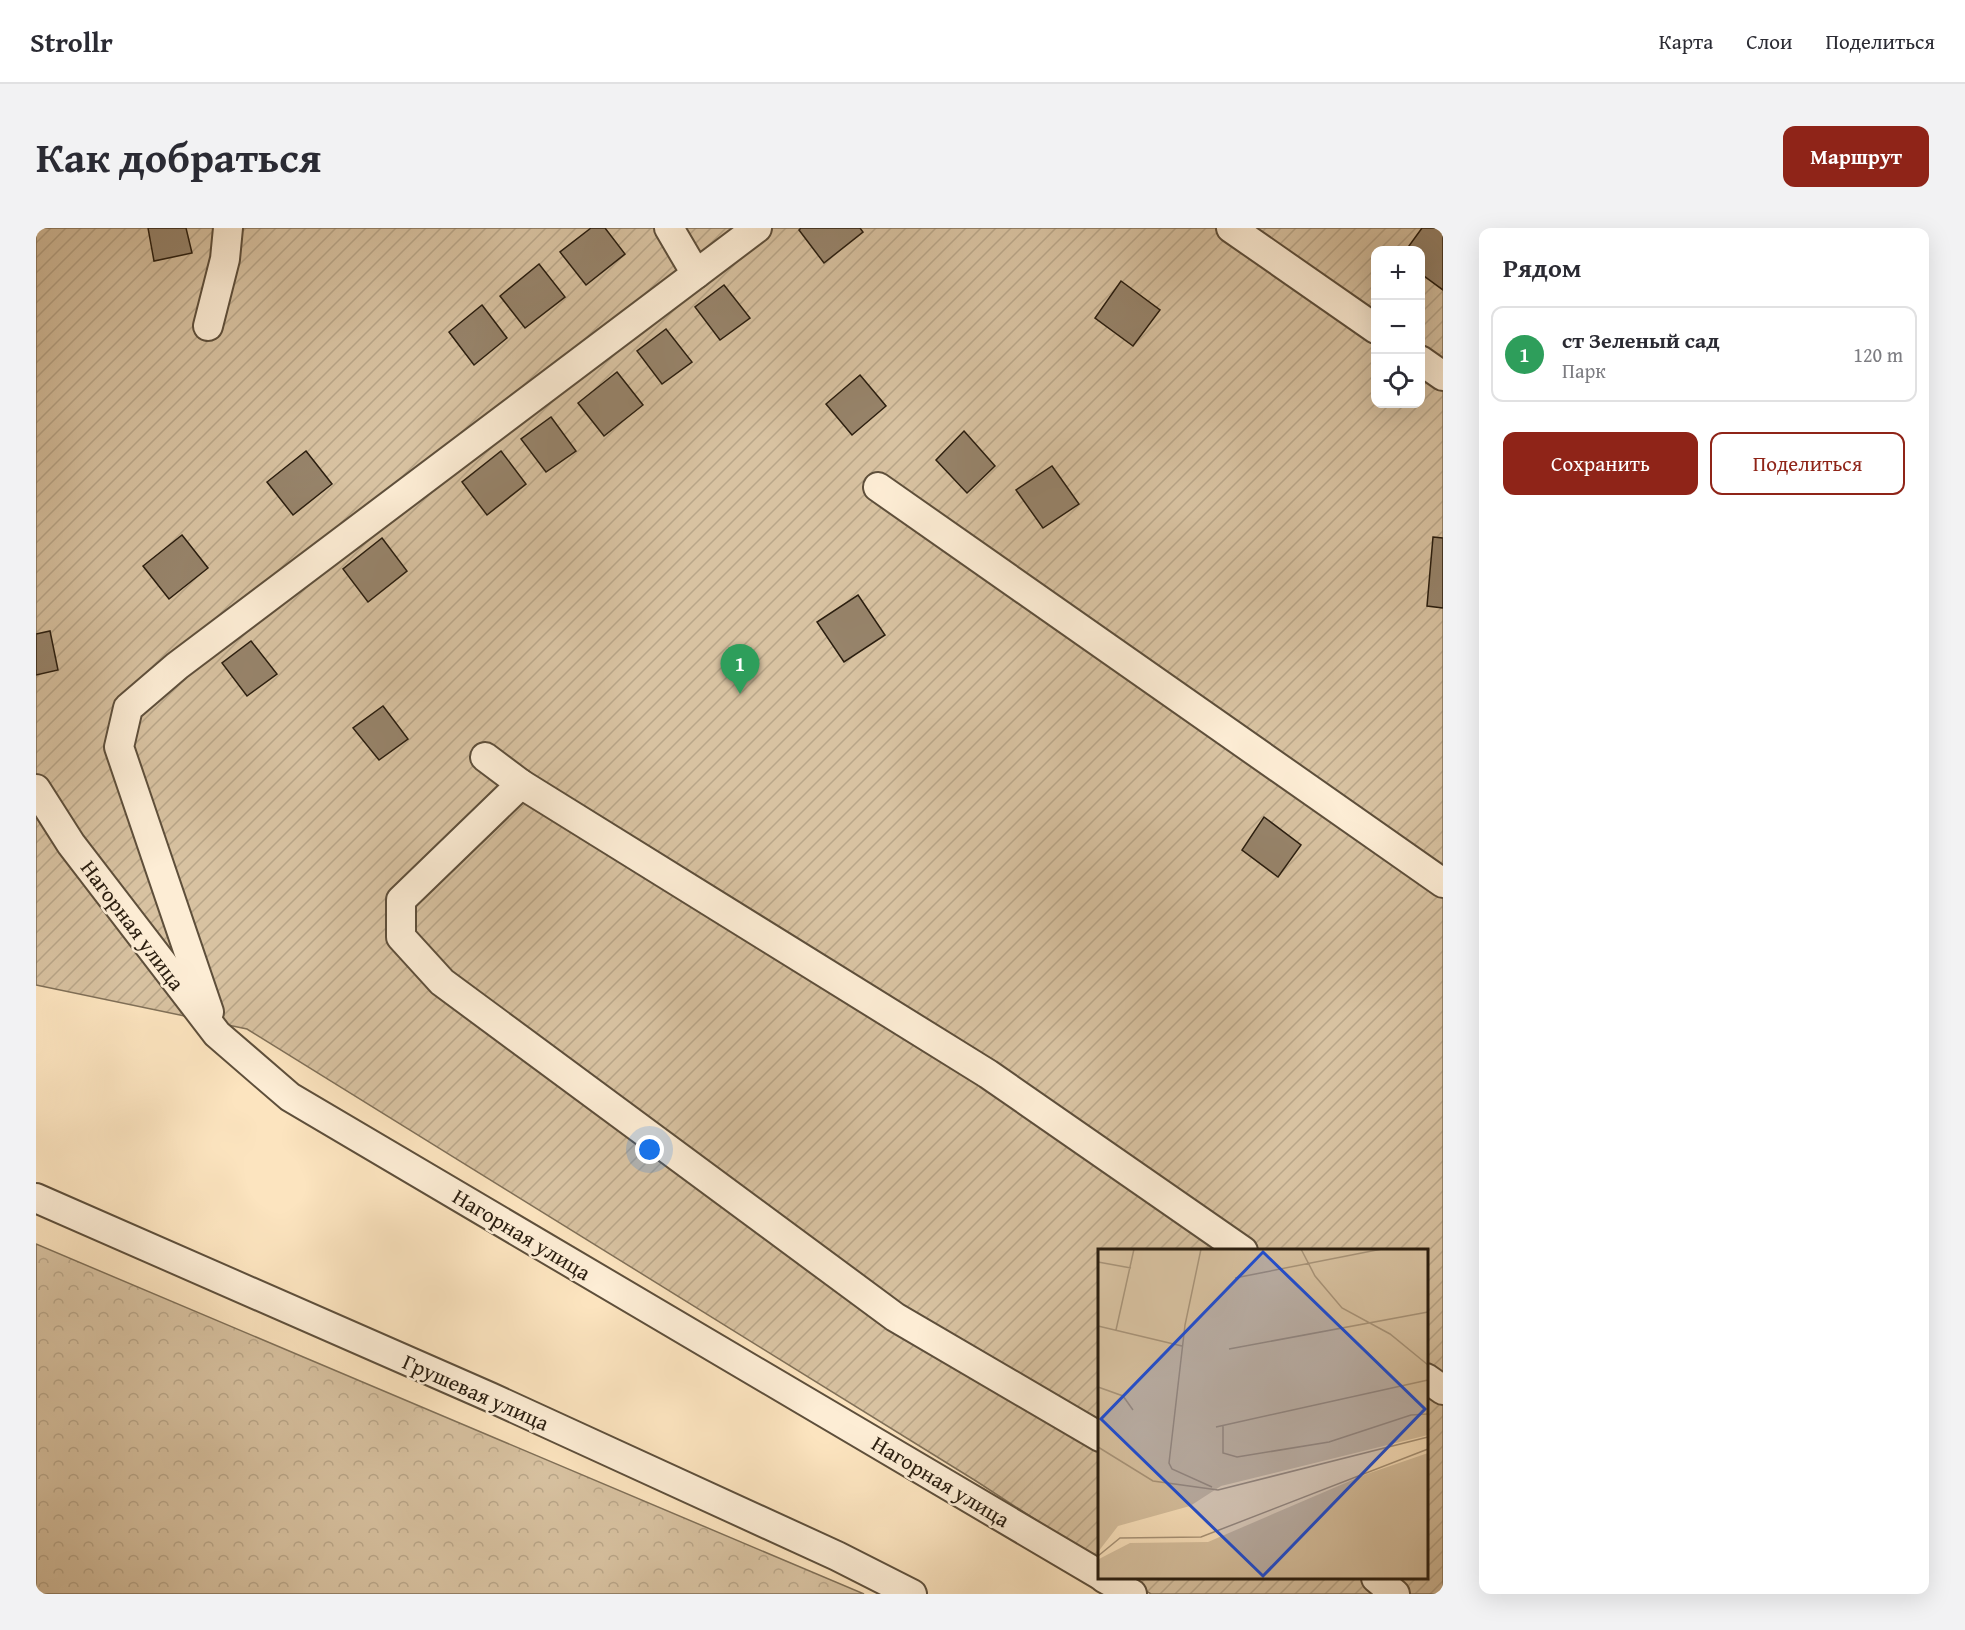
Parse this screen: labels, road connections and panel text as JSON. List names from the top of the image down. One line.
{"streets":{"street":["Нагорная улица","Грушевая улица"]},"page":{"header":"Strollr","nav":["Карта","Слои","Поделиться"],"title":"Как добраться","buttons":["Маршрут",["Сохранить","Поделиться"]],"heading":"Рядом","map_buttons":["+","−"],"list":[{"mark":"1","name":"ст Зеленый сад","note":"Парк","value":"120 m"}],"pins":"1"}}
